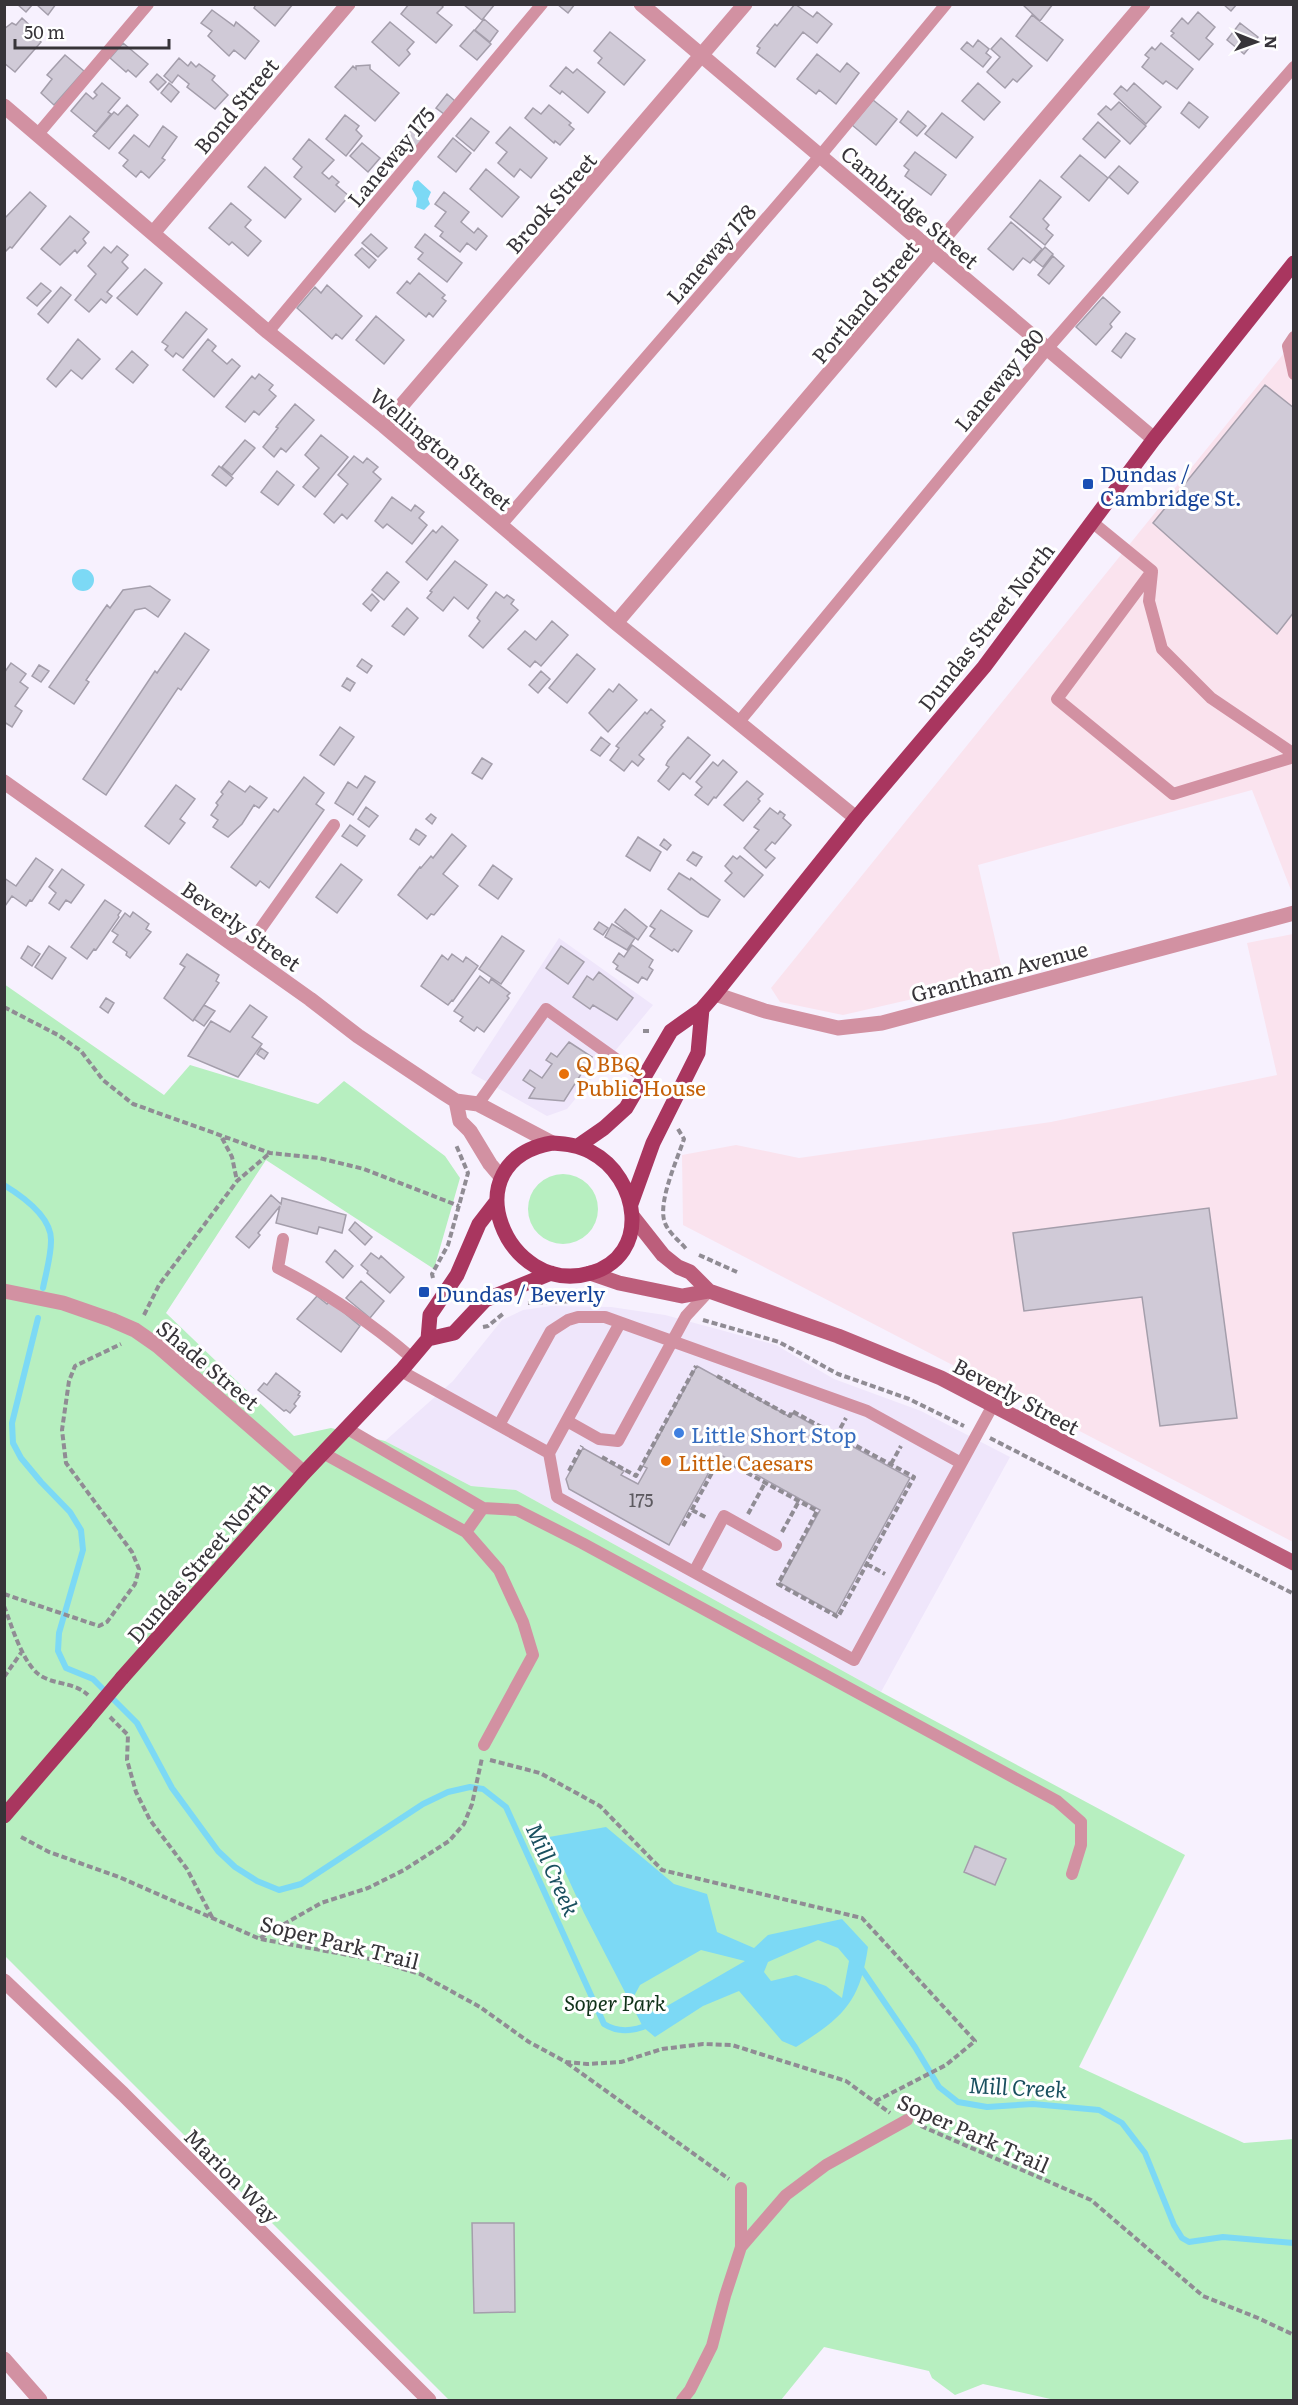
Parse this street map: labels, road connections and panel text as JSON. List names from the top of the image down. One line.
{"streets":{"main road":["Dundas Street North","Beverly Street"],"street":["Bond Street","Brook Street","Cambridge Street","Portland Street","Wellington Street","Grantham Avenue","Shade Street","Marion Way"],"lane":["Laneway 175","Laneway 178","Laneway 180"],"path":["Soper Park Trail"]},"crossings":[["Bond Street","Wellington Street"],["Laneway 175","Wellington Street"],["Brook Street","Cambridge Street"],["Brook Street","Wellington Street"],["Cambridge Street","Laneway 178"],["Cambridge Street","Portland Street"],["Cambridge Street","Laneway 180"],["Cambridge Street","Dundas Street North"],["Laneway 178","Wellington Street"],["Portland Street","Wellington Street"],["Laneway 180","Wellington Street"],["Wellington Street","Dundas Street North"],["Dundas Street North","Beverly Street"],["Dundas Street North","Grantham Avenue"],["Dundas Street North","Shade Street"]],"water":["Mill Creek"],"parks":["Soper Park"],"places":{"transit":["Dundas / Cambridge St.","Dundas / Beverly"],"other":["Q BBQ Public House","Little Short Stop","Little Caesars"]},"house_numbers":["175"],"scale_bar":"50 m","north":"right"}
